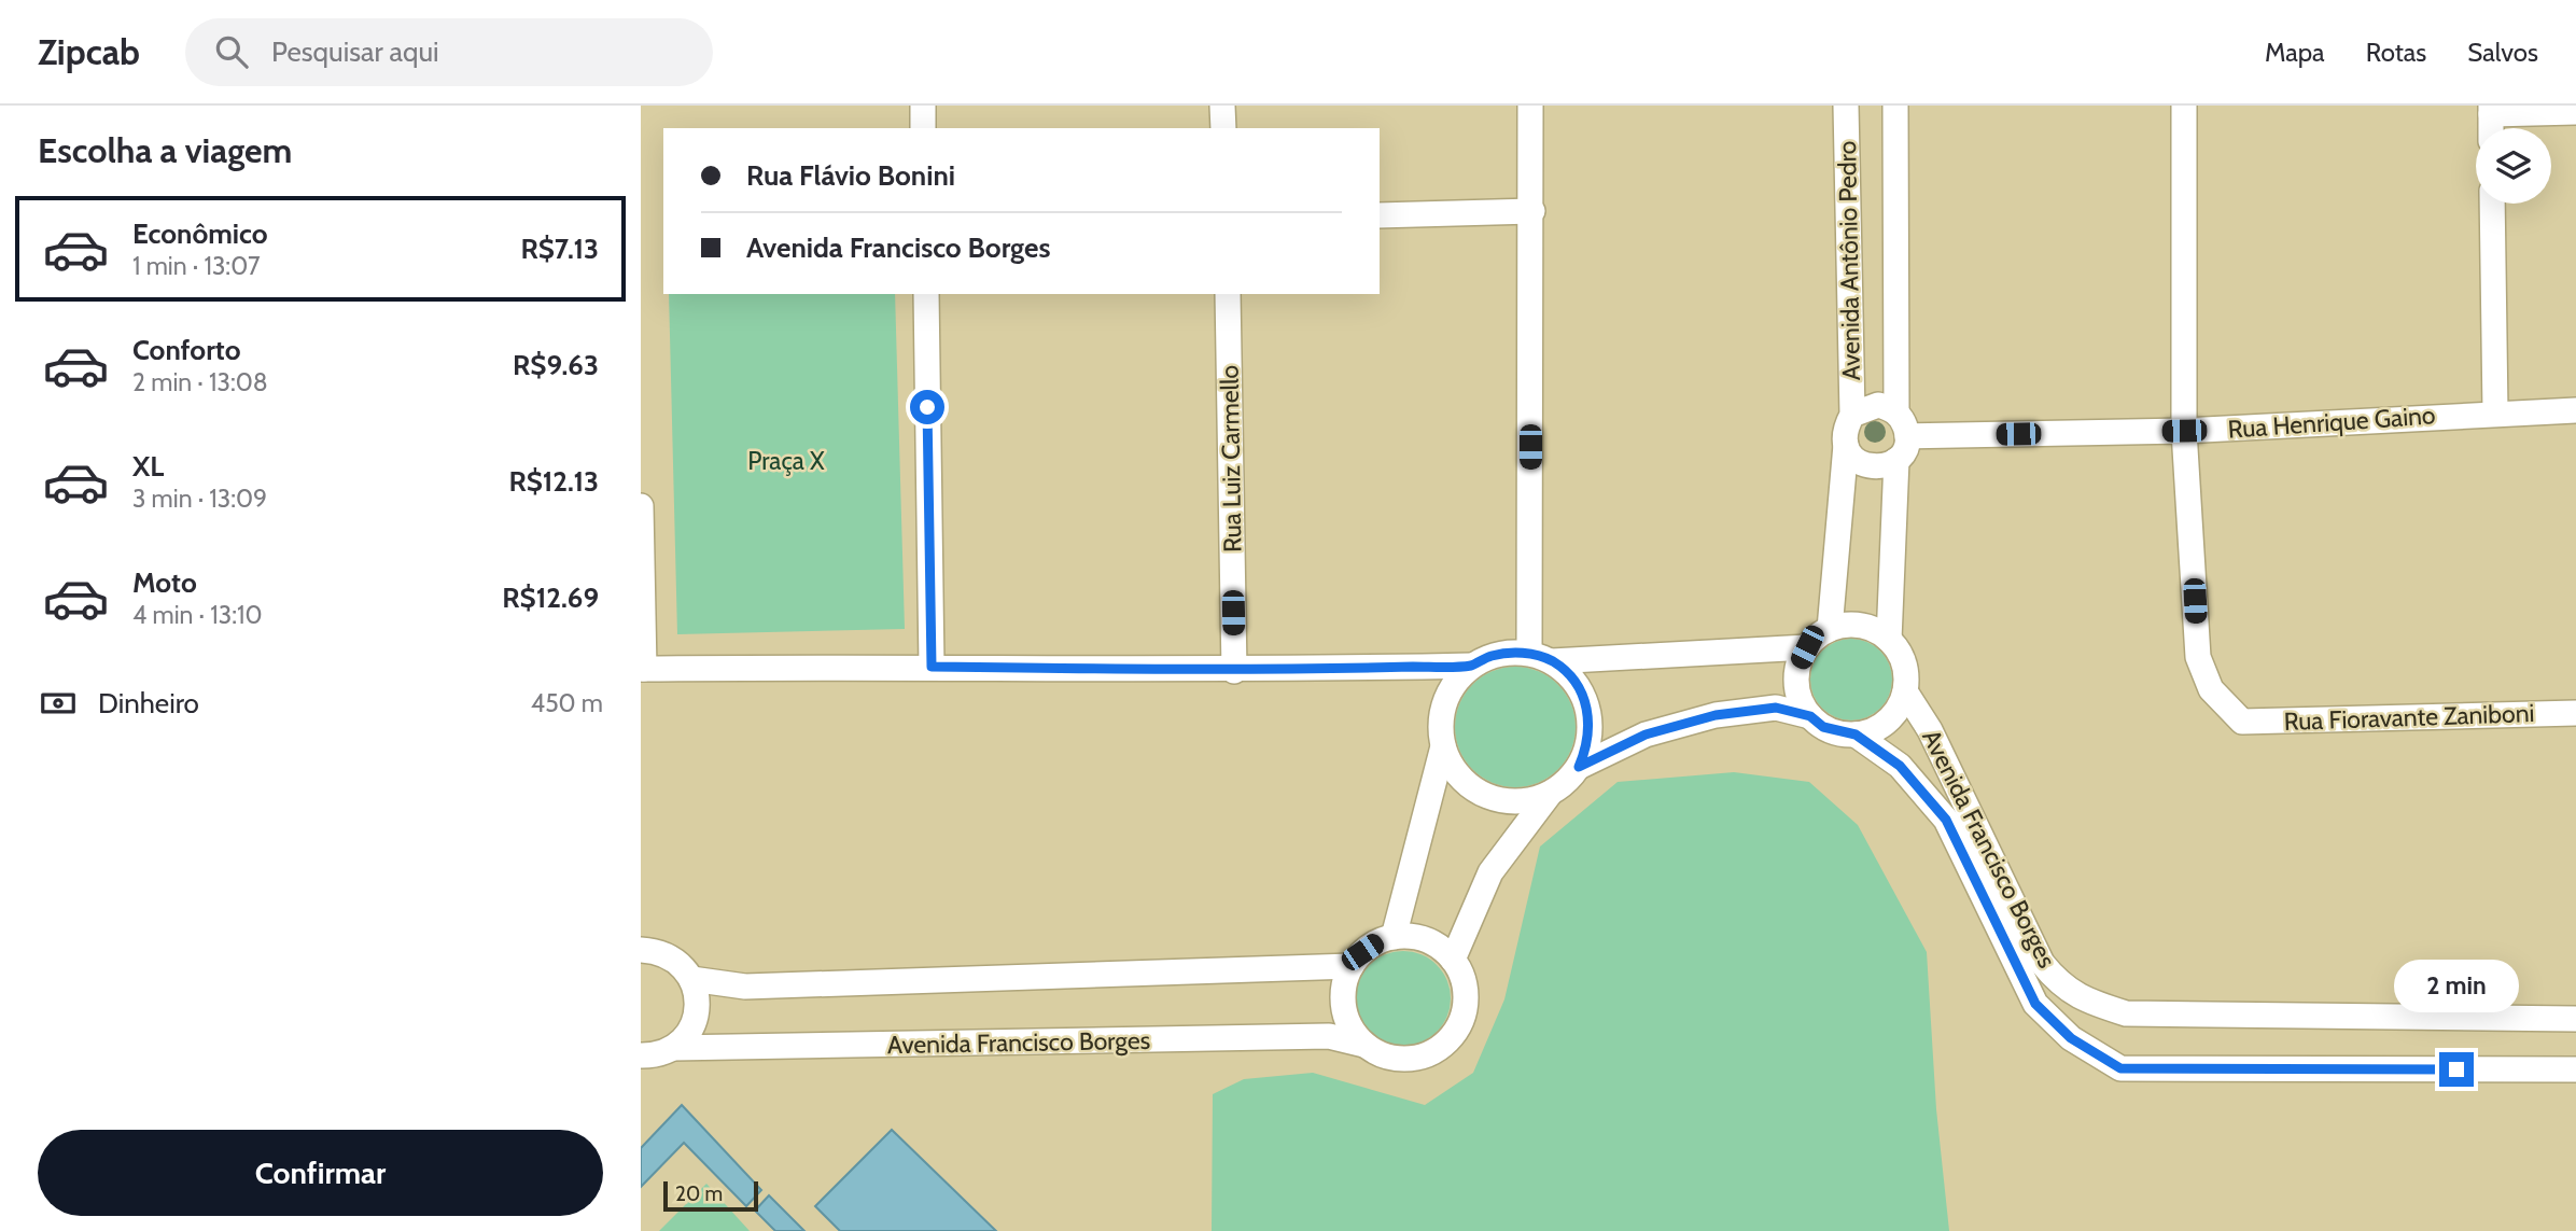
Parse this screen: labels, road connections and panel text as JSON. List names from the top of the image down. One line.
{"streets":{"street":["Avenida Antônio Pedro","Rua Henrique Gaino","Rua Luiz Carmello","Rua Fioravante Zaniboni","Avenida Francisco Borges"]},"crossings":[["Avenida Antônio Pedro","Rua Henrique Gaino"],["Rua Henrique Gaino","Rua Fioravante Zaniboni"]],"parks":["Praça X"],"scale_bar":"20 m","page":{"header":"Zipcab","search":"Pesquisar aqui","nav":["Mapa","Rotas","Salvos"],"heading":"Escolha a viagem","banner":["Rua Flávio Bonini","Avenida Francisco Borges"],"list":[{"name":"Econômico","note":"1 min · 13:07","value":"R$7.13"},{"name":"Conforto","note":"2 min · 13:08","value":"R$9.63"},{"name":"XL","note":"3 min · 13:09","value":"R$12.13"},{"name":"Moto","note":"4 min · 13:10","value":"R$12.69"}],"pay":["Dinheiro","450 m"],"bubble":"2 min","buttons":"Confirmar","scale":"20 m"}}
